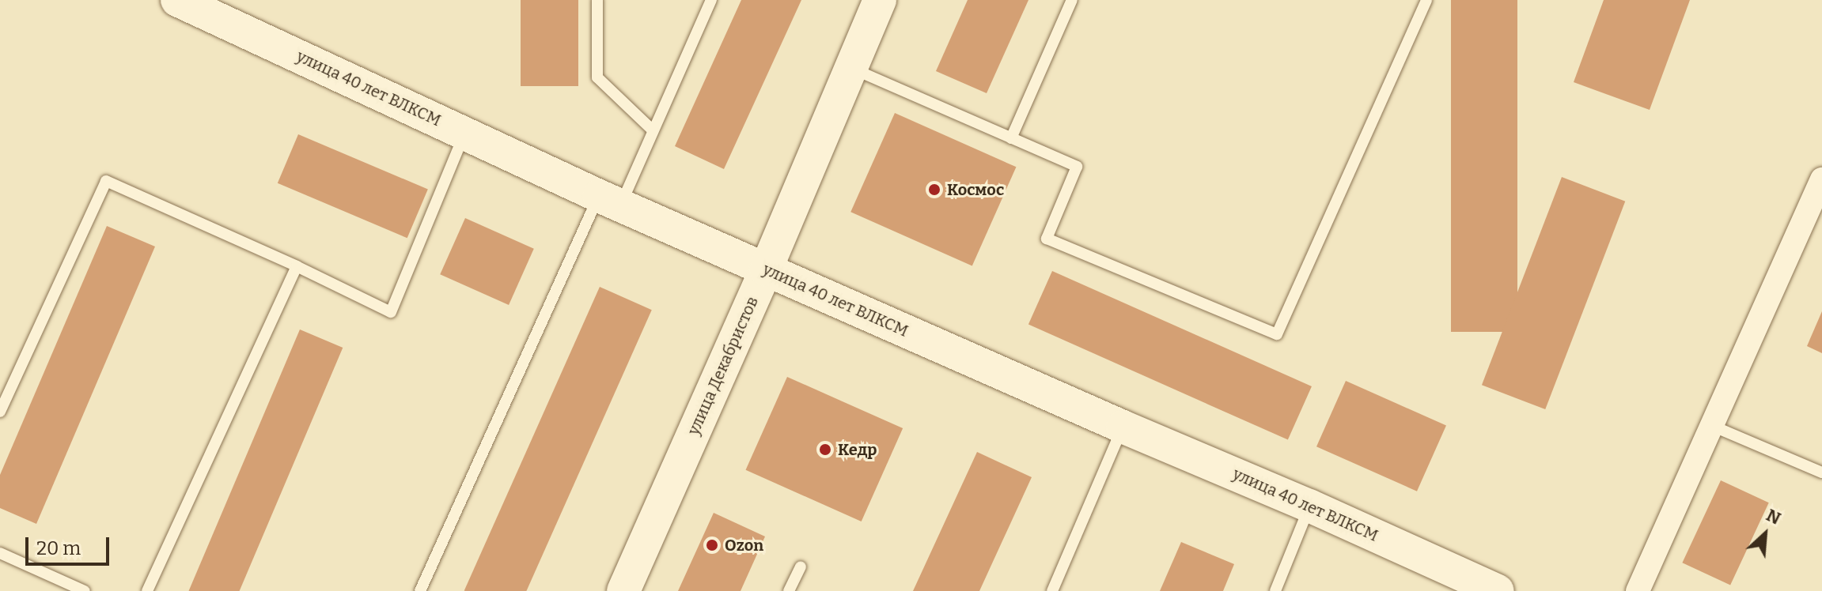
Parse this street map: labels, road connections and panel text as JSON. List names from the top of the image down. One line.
{"streets":{"main road":["улица 40 лет ВЛКСМ","улица Декабристов"]},"crossings":[["улица 40 лет ВЛКСМ","улица Декабристов"]],"places":["Космос","Кедр","Ozon"],"scale_bar":"20 m","north":"top right"}
